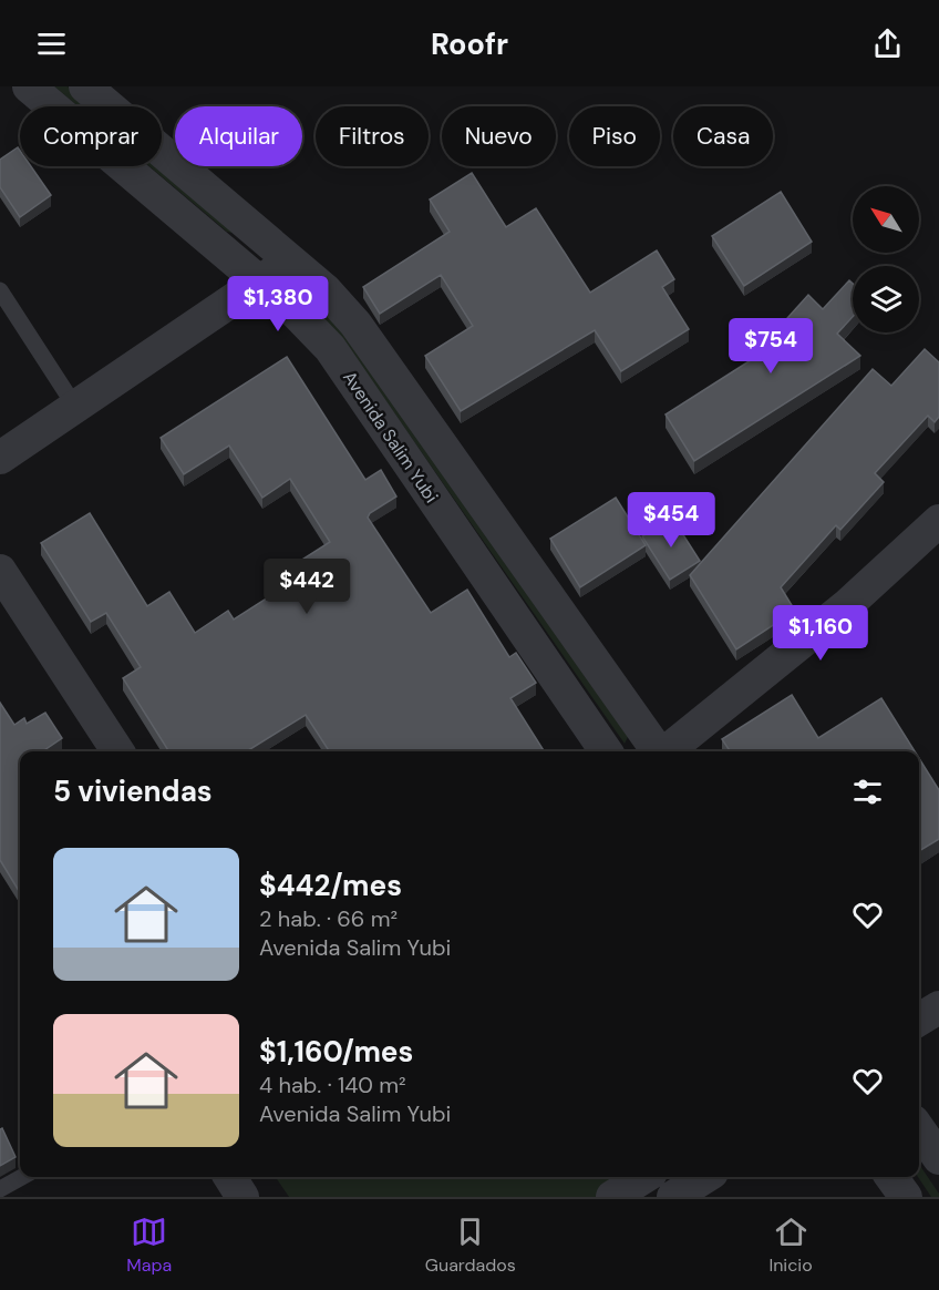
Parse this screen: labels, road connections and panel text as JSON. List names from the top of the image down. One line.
{"streets":{"street":["Avenida Salim Yubi"]},"north":"top left","page":{"header":"Roofr","chip":["Comprar","Alquilar","Filtros","Nuevo","Piso","Casa"],"price":["$1,380","$754","$454","$442","$1,160"],"heading":"5 viviendas","list":[{"name":"$442/mes","note":"2 hab. · 66 m² · Avenida Salim Yubi"},{"name":"$1,160/mes","note":"4 hab. · 140 m² · Avenida Salim Yubi"}],"tabs":["Mapa","Guardados","Inicio"]}}
